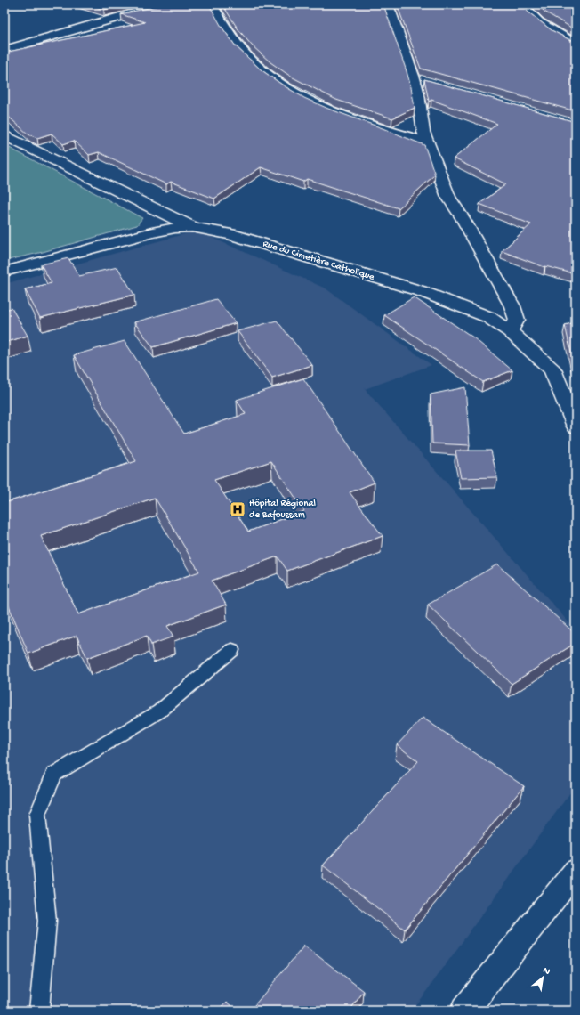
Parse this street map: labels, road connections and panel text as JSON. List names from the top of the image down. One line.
{"streets":{"street":["Rue du Cimetière Catholique"]},"places":{"hospital":["Hôpital Régional de Bafoussam"]},"north":"top right"}
